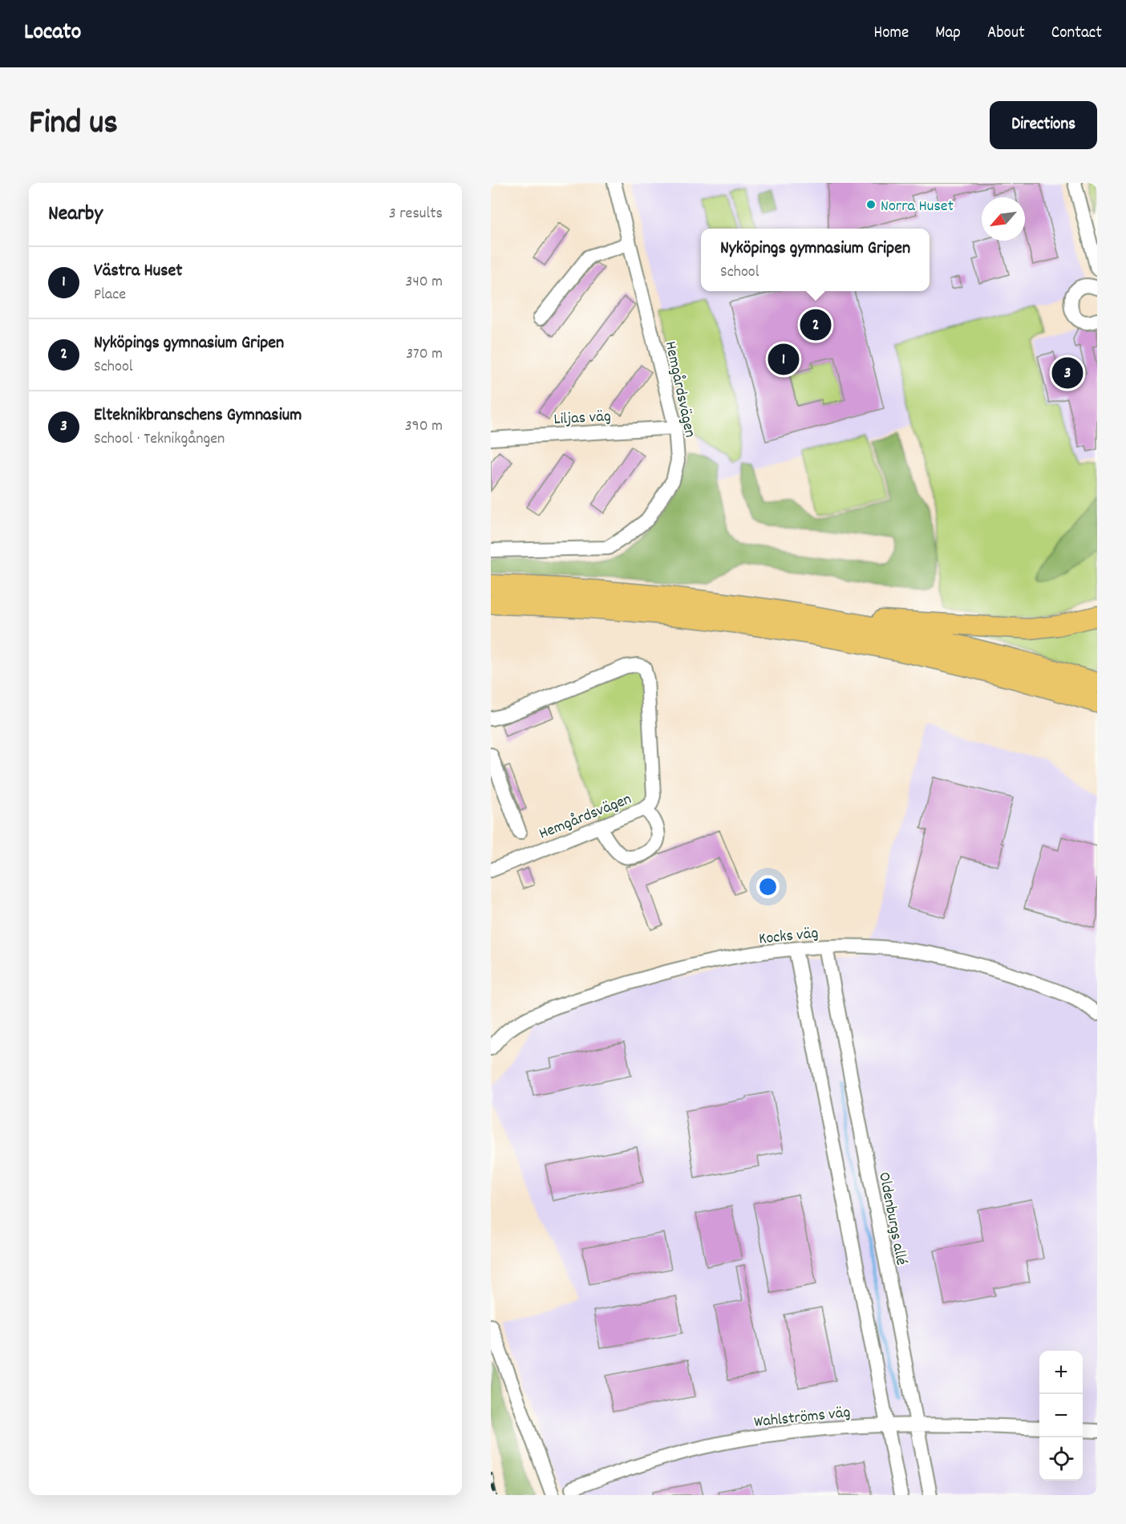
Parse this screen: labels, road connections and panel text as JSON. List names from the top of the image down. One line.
{"streets":{"street":["Hemgårdsvägen","Liljas väg","Kocks väg","Oldenburgs allé","Wahlströms väg"]},"crossings":[["Hemgårdsvägen","Liljas väg"],["Kocks väg","Oldenburgs allé"],["Oldenburgs allé","Wahlströms väg"]],"places":["Norra Huset"],"north":"bottom left","page":{"header":"Locato","nav":["Home","Map","About","Contact"],"title":"Find us","buttons":"Directions","heading":["Nearby","3 results"],"popup":["Nyköpings gymnasium Gripen","School"],"list":[{"mark":"1","name":"Västra Huset","note":"Place","value":"340 m"},{"mark":"2","name":"Nyköpings gymnasium Gripen","note":"School","value":"370 m"},{"mark":"3","name":"Elteknikbranschens Gymnasium","note":"School · Teknikgången","value":"390 m"}],"pins":["2","1","3"],"map_buttons":["+","−"]}}
